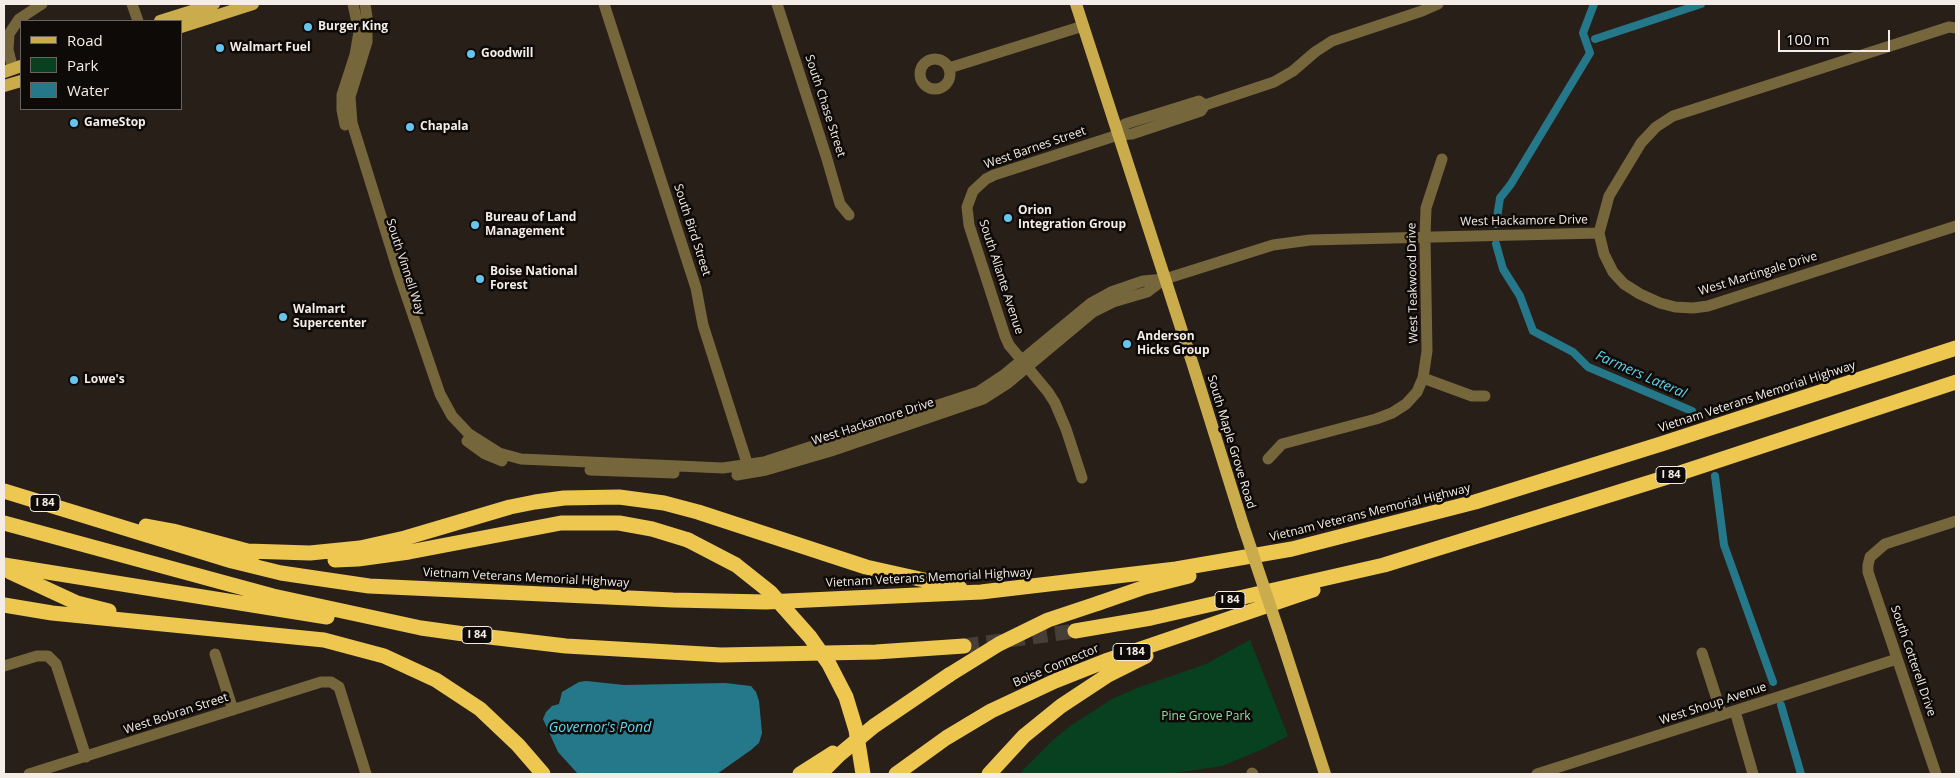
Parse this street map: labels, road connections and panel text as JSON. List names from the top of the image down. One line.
{"streets":{"highway":["Vietnam Veterans Memorial Highway","I 84","I 184","Boise Connector"],"main road":["South Maple Grove Road"],"street":["South Chase Street","West Barnes Street","West Hackamore Drive","South Bird Street","South Vinnell Way","West Martingale Drive","South Allante Avenue","West Teakwood Drive","South Cotterell Drive","West Shoup Avenue","West Bobran Street"]},"crossings":[["West Barnes Street","South Allante Avenue"],["West Barnes Street","South Maple Grove Road"],["West Hackamore Drive","South Bird Street"],["West Hackamore Drive","South Vinnell Way"],["West Hackamore Drive","West Martingale Drive"],["West Hackamore Drive","South Allante Avenue"],["West Hackamore Drive","West Teakwood Drive"],["West Hackamore Drive","South Maple Grove Road"],["I 84","Boise Connector"],["South Cotterell Drive","West Shoup Avenue"]],"water":["Farmers Lateral","Governor's Pond"],"parks":["Pine Grove Park"],"places":["Burger King","Walmart Fuel","Goodwill","GameStop","Chapala","Orion Integration Group","Bureau of Land Management","Boise National Forest","Walmart Supercenter","Anderson Hicks Group","Lowe's"],"legend":["Road","Park","Water"],"scale_bar":"100 m"}
